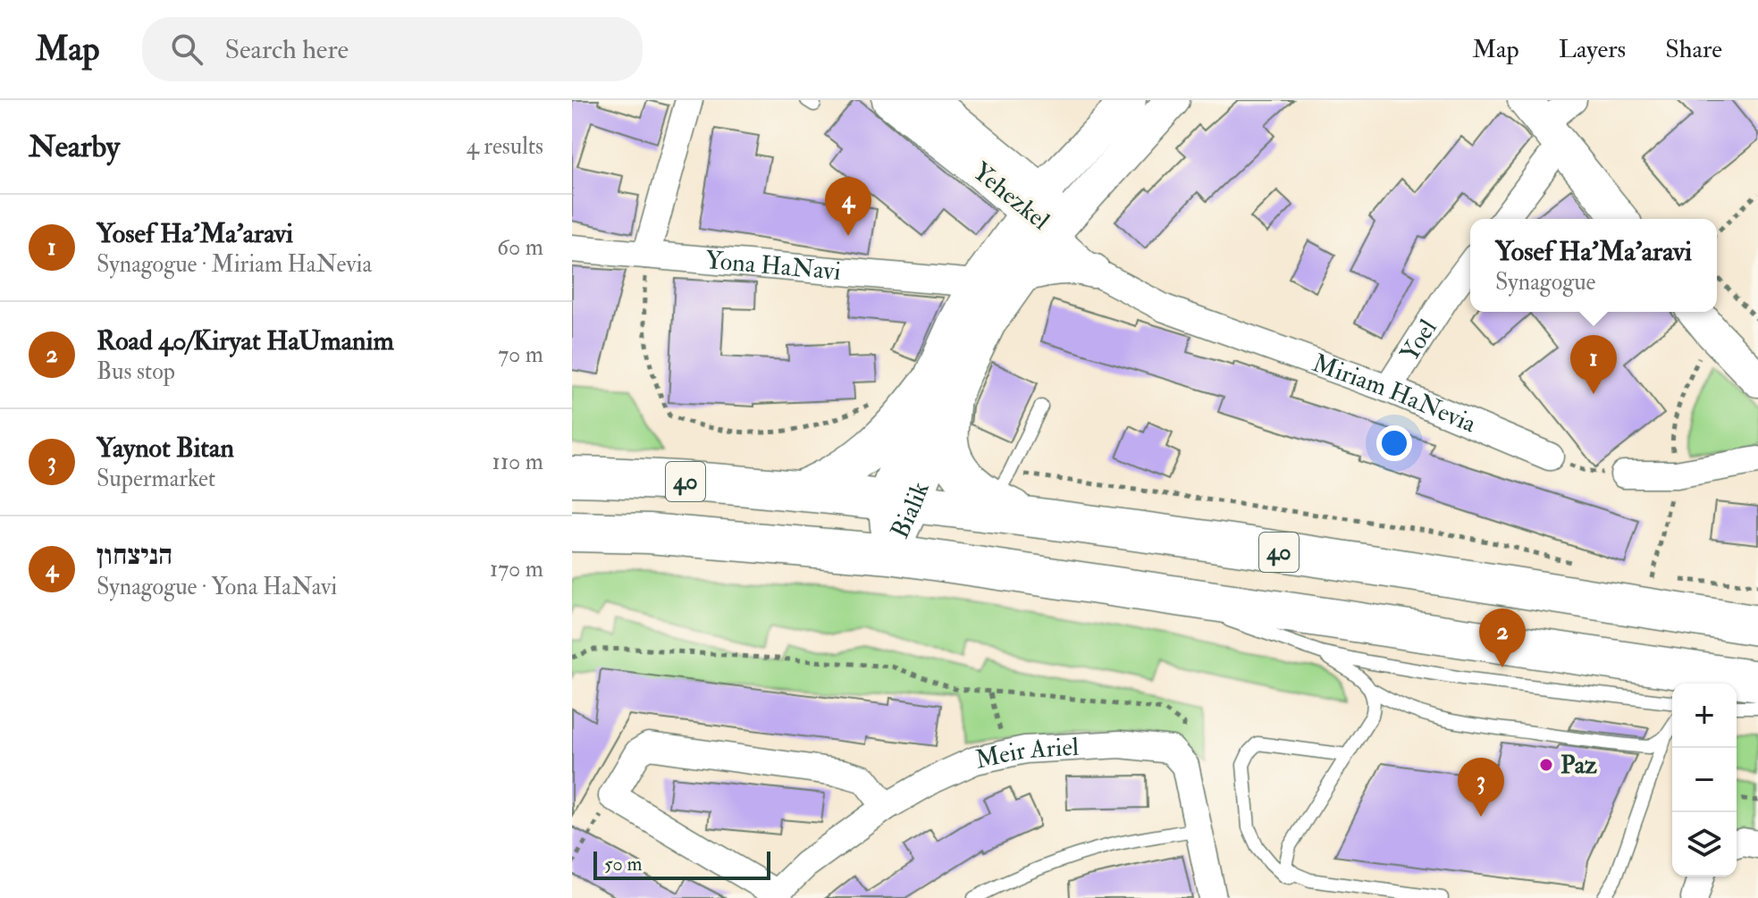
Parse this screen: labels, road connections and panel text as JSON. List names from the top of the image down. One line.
{"streets":{"highway":["40"],"street":["Yehezkel","Yona HaNavi","Yoel","Miriam HaNevia","Bialik","Meir Ariel"]},"crossings":[["Yehezkel","Miriam HaNevia"],["Yehezkel","Bialik"],["Yona HaNavi","Bialik"],["Yoel","Miriam HaNevia"],["Miriam HaNevia","Bialik"],["40","Bialik"]],"places":["Paz"],"scale_bar":"50 m","page":{"header":"Map","search":"Search here","nav":["Map","Layers","Share"],"heading":["Nearby","4 results"],"pins":["4","1","2","3"],"list":[{"mark":"1","name":"Yosef Ha'Ma'aravi","note":"Synagogue · Miriam HaNevia","value":"60 m"},{"mark":"2","name":"Road 40/Kiryat HaUmanim","note":"Bus stop","value":"70 m"},{"mark":"3","name":"Yaynot Bitan","note":"Supermarket","value":"110 m"},{"mark":"4","name":"הניצחון","note":"Synagogue · Yona HaNavi","value":"170 m"}],"popup":["Yosef Ha'Ma'aravi","Synagogue"],"map_buttons":["+","−"],"scale":"50 m"}}
